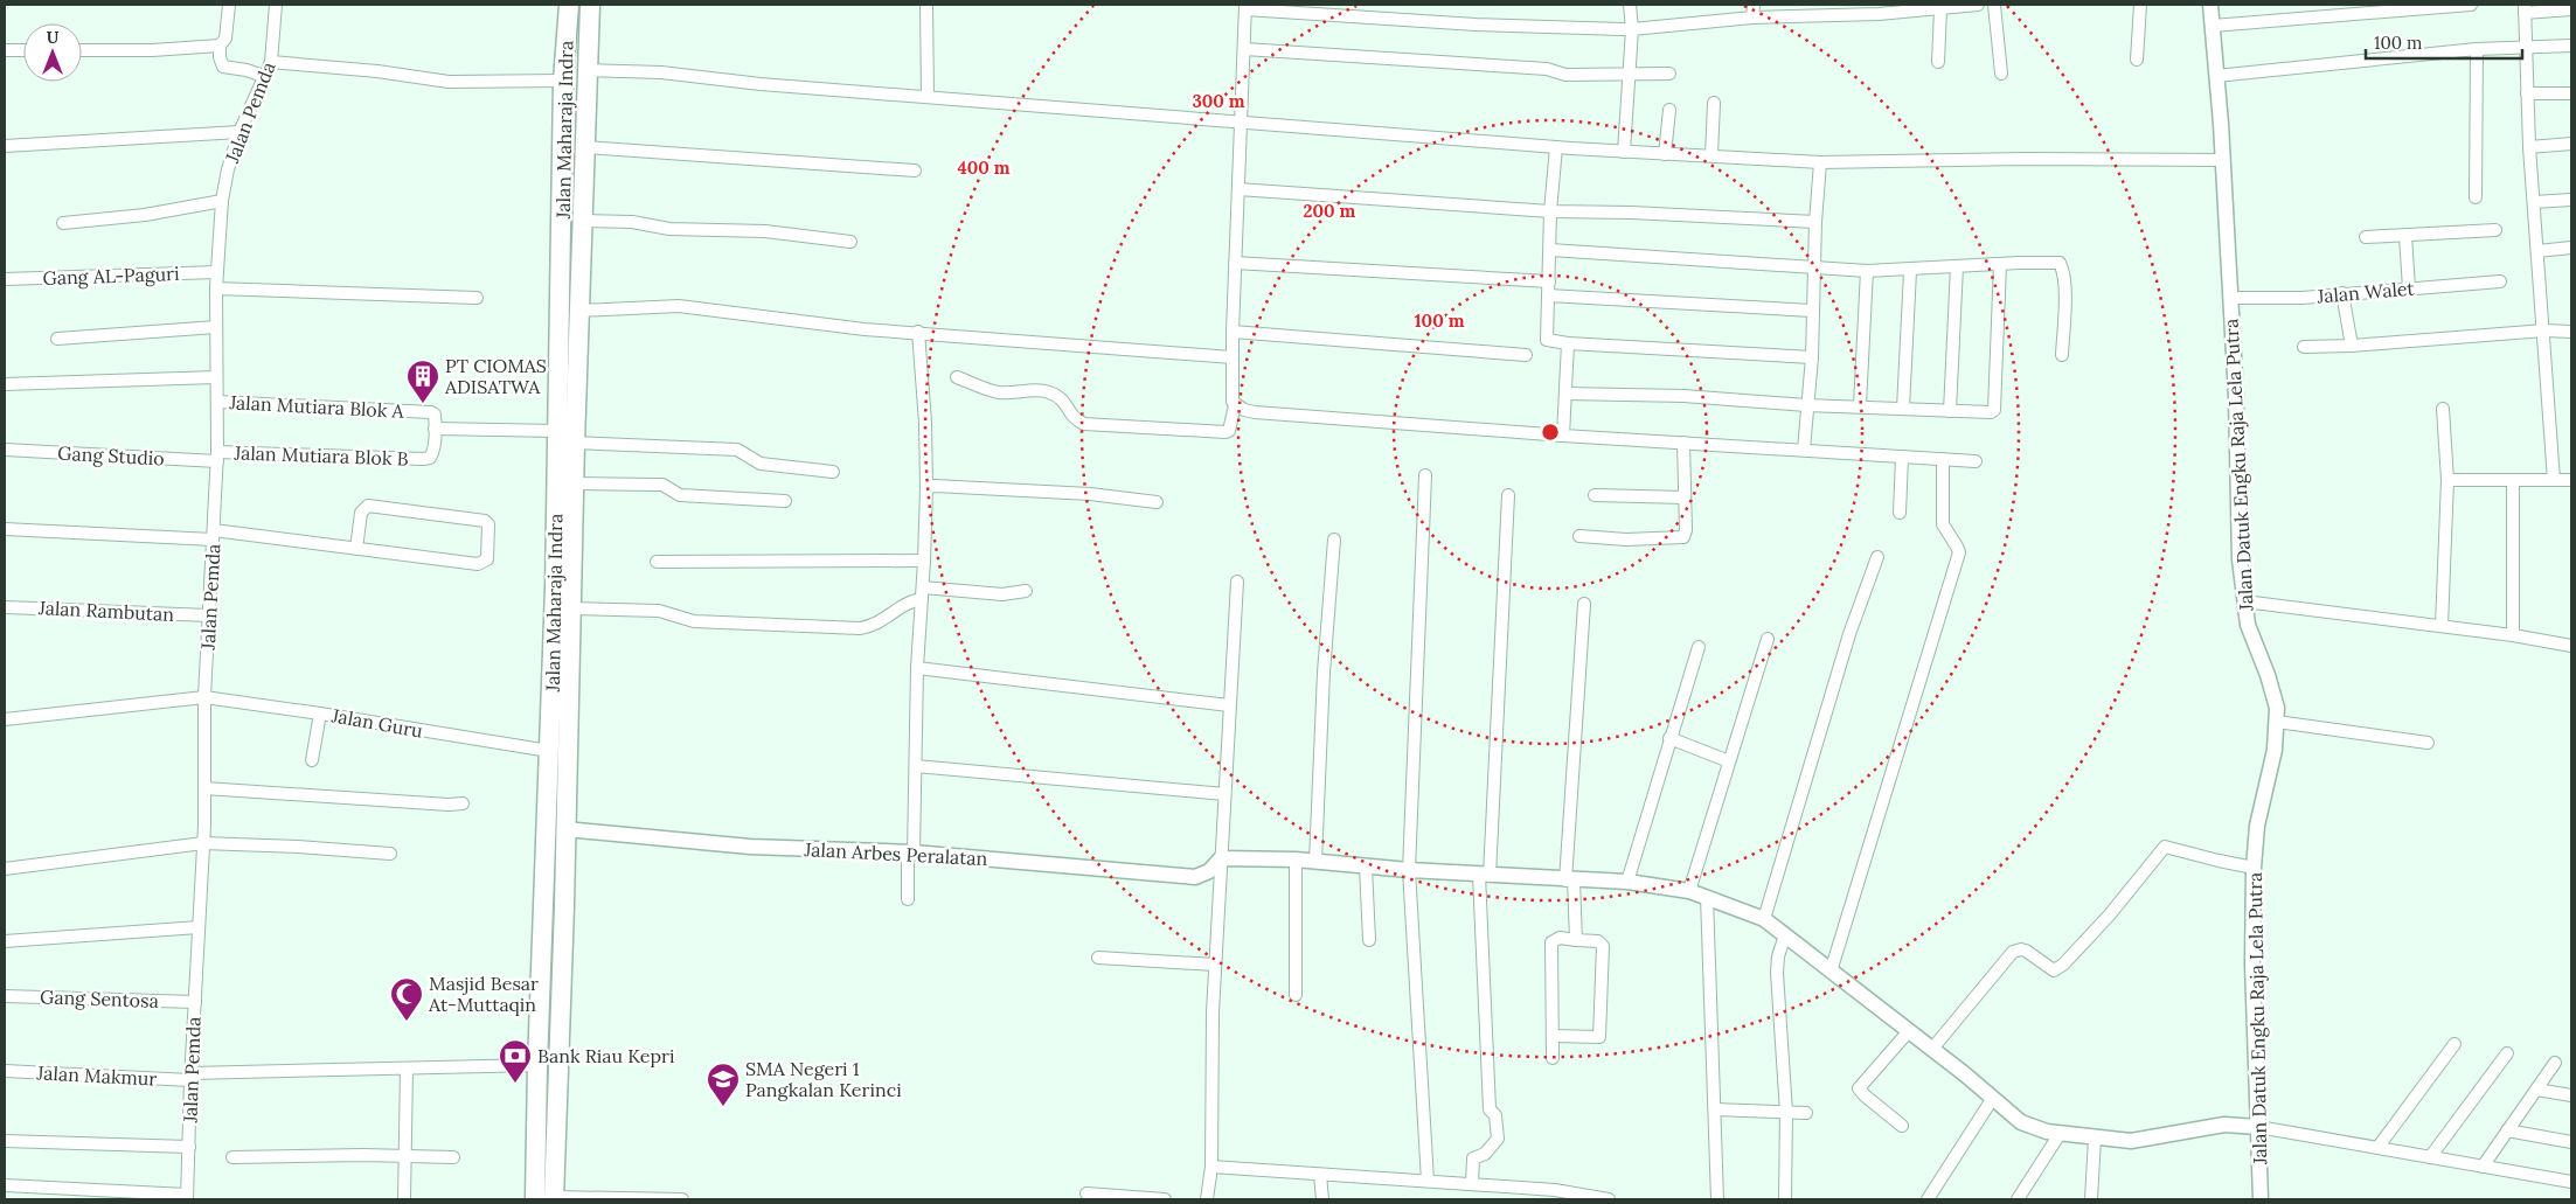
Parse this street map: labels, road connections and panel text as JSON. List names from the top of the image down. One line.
{"streets":{"highway":["Jalan Maharaja Indra"],"street":["Jalan Pemda","Gang AL-Paguri","Jalan Walet","Jalan Mutiara Blok A","Gang Studio","Jalan Mutiara Blok B","Jalan Datuk Engku Raja Lela Putra","Jalan Rambutan","Jalan Guru","Jalan Arbes Peralatan","Gang Sentosa","Jalan Makmur"]},"crossings":[["Jalan Pemda","Gang AL-Paguri"],["Jalan Pemda","Jalan Mutiara Blok A"],["Jalan Pemda","Gang Studio"],["Jalan Pemda","Jalan Mutiara Blok B"],["Jalan Pemda","Jalan Rambutan"],["Jalan Pemda","Jalan Guru"],["Jalan Pemda","Gang Sentosa"],["Jalan Pemda","Jalan Makmur"],["Jalan Maharaja Indra","Jalan Guru"],["Jalan Maharaja Indra","Jalan Arbes Peralatan"],["Jalan Maharaja Indra","Jalan Makmur"],["Jalan Walet","Jalan Datuk Engku Raja Lela Putra"],["Jalan Mutiara Blok A","Jalan Mutiara Blok B"],["Gang Studio","Jalan Mutiara Blok B"]],"places":{"building":["PT CIOMAS ADISATWA"],"mosque":["Masjid Besar At-Muttaqin"],"bank":["Bank Riau Kepri"],"school or university":["SMA Negeri 1 Pangkalan Kerinci"]},"scale_bar":"100 m","north":"top","rings":["300 m","400 m","200 m","100 m"]}
